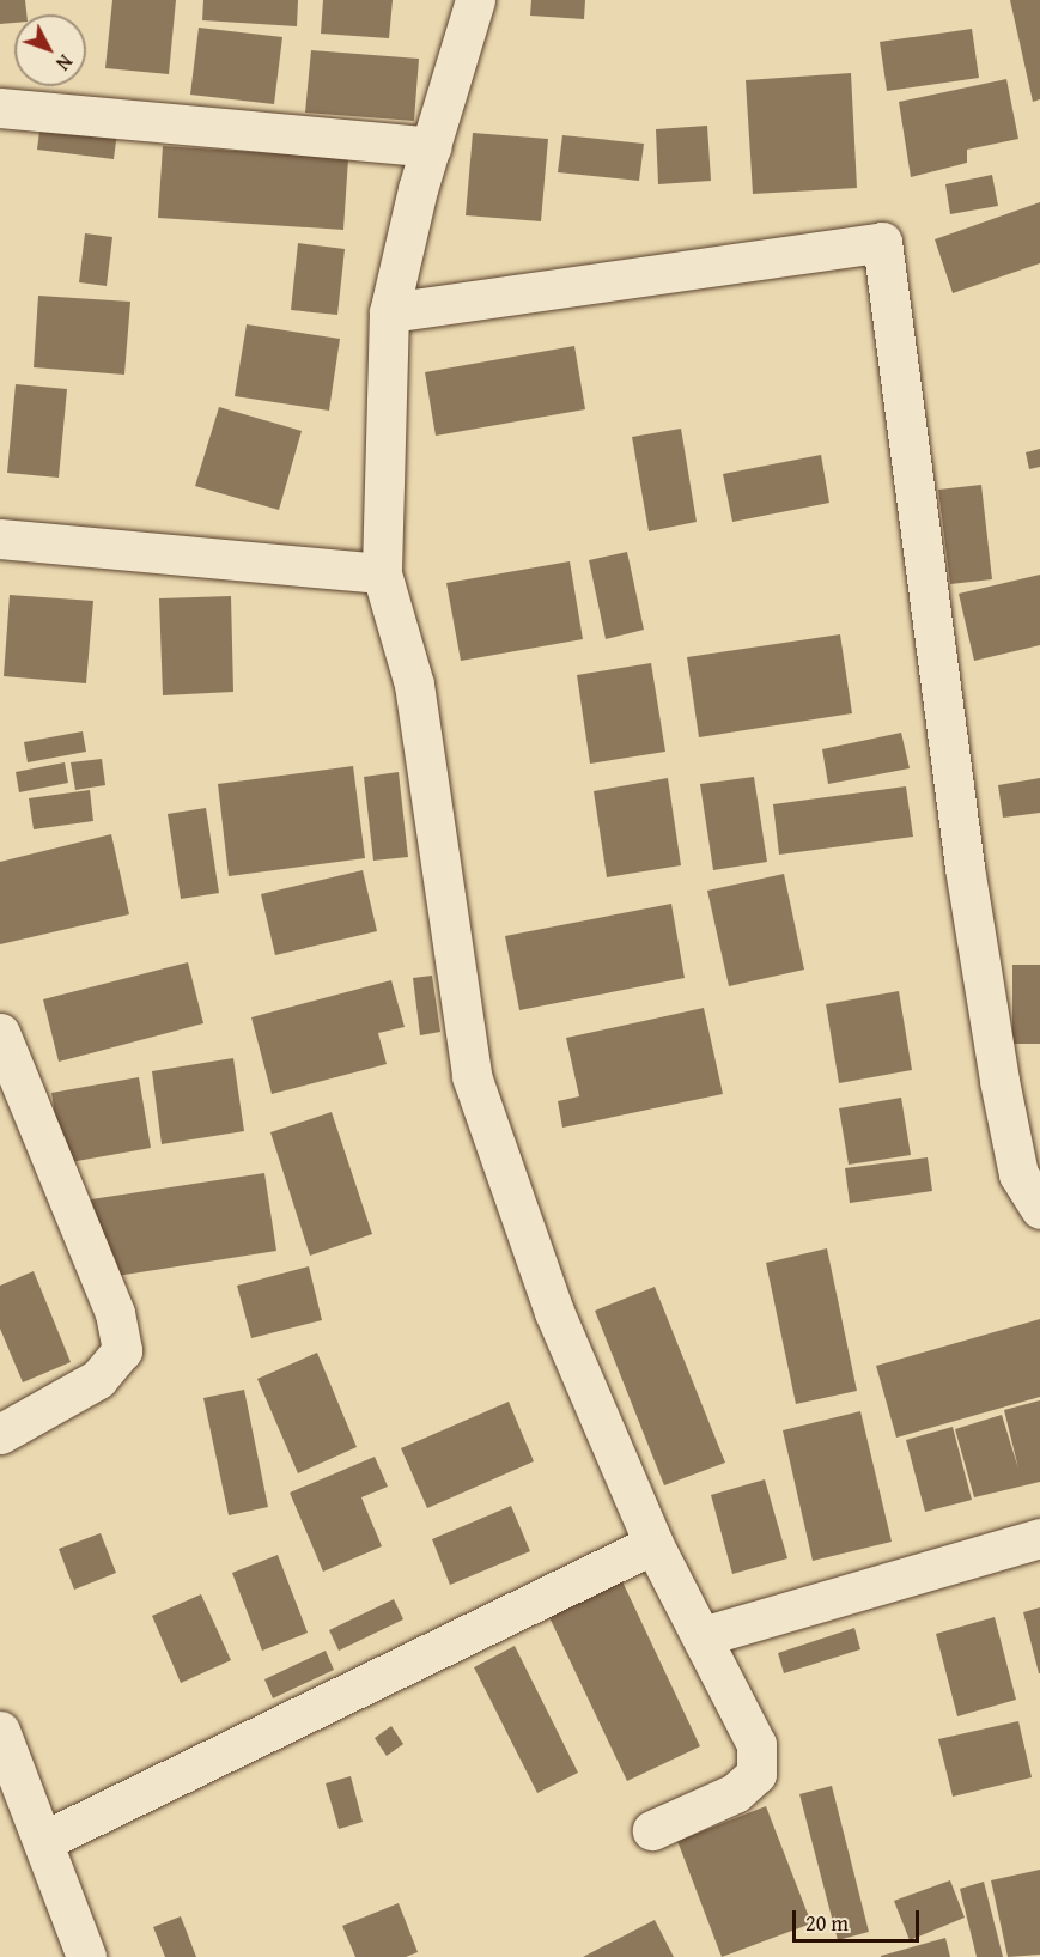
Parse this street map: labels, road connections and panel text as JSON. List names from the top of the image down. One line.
{"scale_bar":"20 m","north":"bottom right"}
